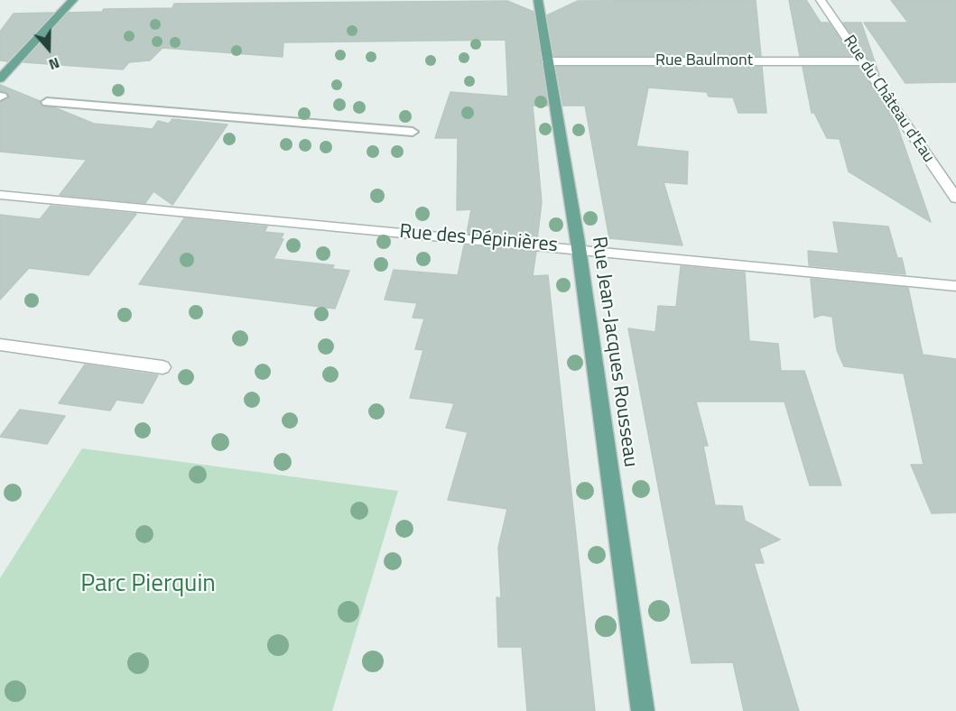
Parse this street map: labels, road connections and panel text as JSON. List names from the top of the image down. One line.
{"streets":{"main road":["Rue Jean-Jacques Rousseau"],"street":["Rue Baulmont","Rue du Château d'Eau","Rue des Pépinières"]},"crossings":[["Rue Baulmont","Rue du Château d'Eau"],["Rue Baulmont","Rue Jean-Jacques Rousseau"],["Rue des Pépinières","Rue Jean-Jacques Rousseau"]],"parks":["Parc Pierquin"],"north":"bottom"}
